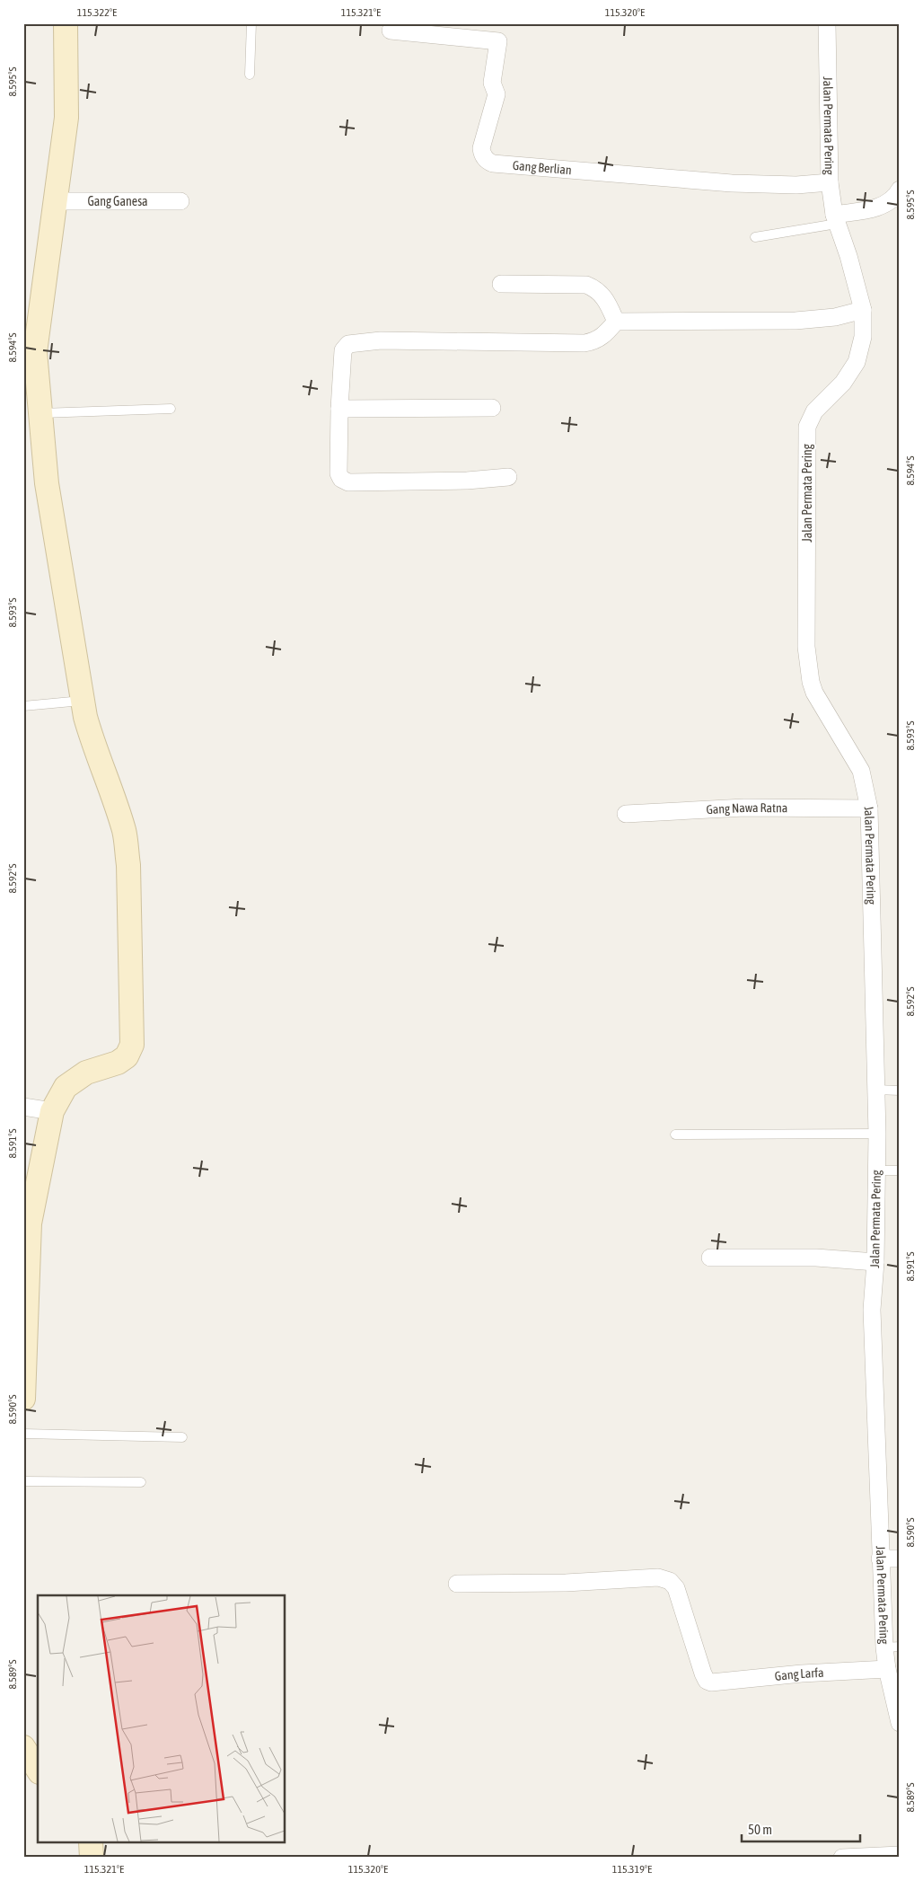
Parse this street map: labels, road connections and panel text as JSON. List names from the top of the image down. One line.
{"streets":{"street":["Jalan Permata Pering","Gang Berlian","Gang Ganesa","Gang Nawa Ratna","Gang Larfa"]},"crossings":[["Jalan Permata Pering","Gang Berlian"],["Jalan Permata Pering","Gang Nawa Ratna"],["Jalan Permata Pering","Gang Larfa"]],"scale_bar":"50 m","coordinates":["115.322°E","115.321°E","115.320°E","8.595°S","8.594°S","8.593°S","8.592°S","8.591°S","8.590°S","8.589°S","115.319°E"]}
